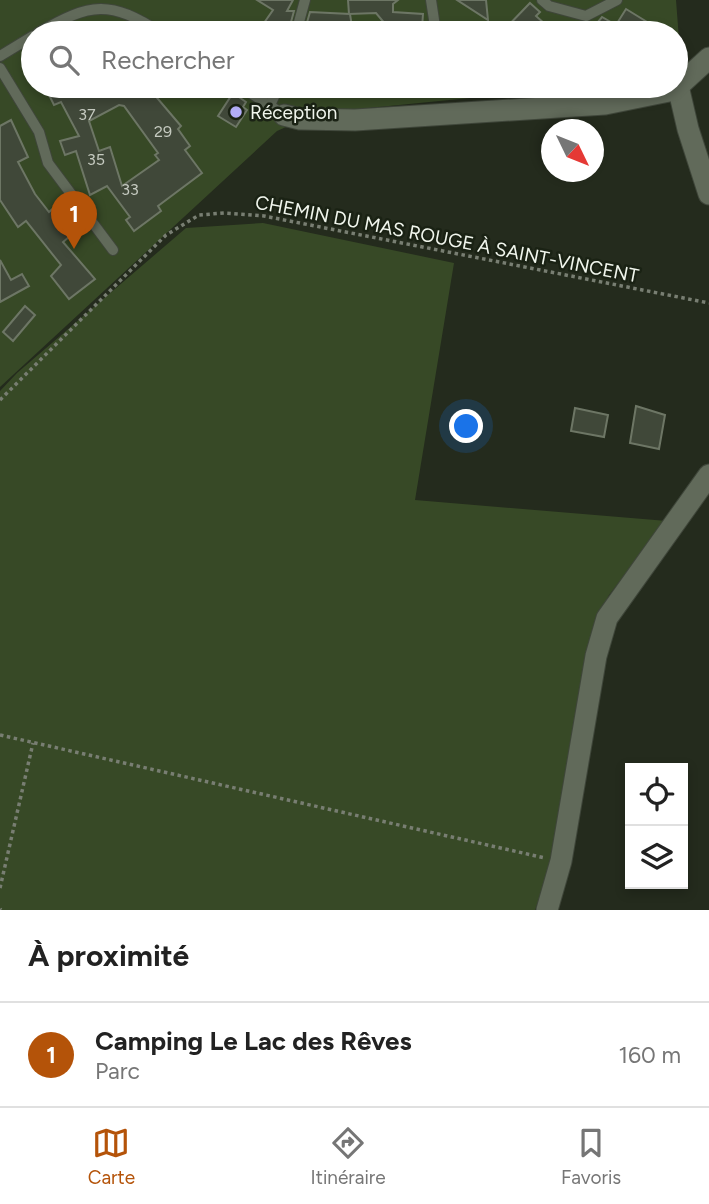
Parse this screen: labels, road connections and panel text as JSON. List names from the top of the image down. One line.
{"streets":{"path":["CHEMIN DU MAS ROUGE À SAINT-VINCENT"]},"places":["Réception"],"house_numbers":["37","29","35","33"],"north":"bottom right","page":{"search":"Rechercher","pins":"1","heading":"À proximité","list":[{"mark":"1","name":"Camping Le Lac des Rêves","note":"Parc","value":"160 m"}],"nav":["Carte","Itinéraire","Favoris"]}}
